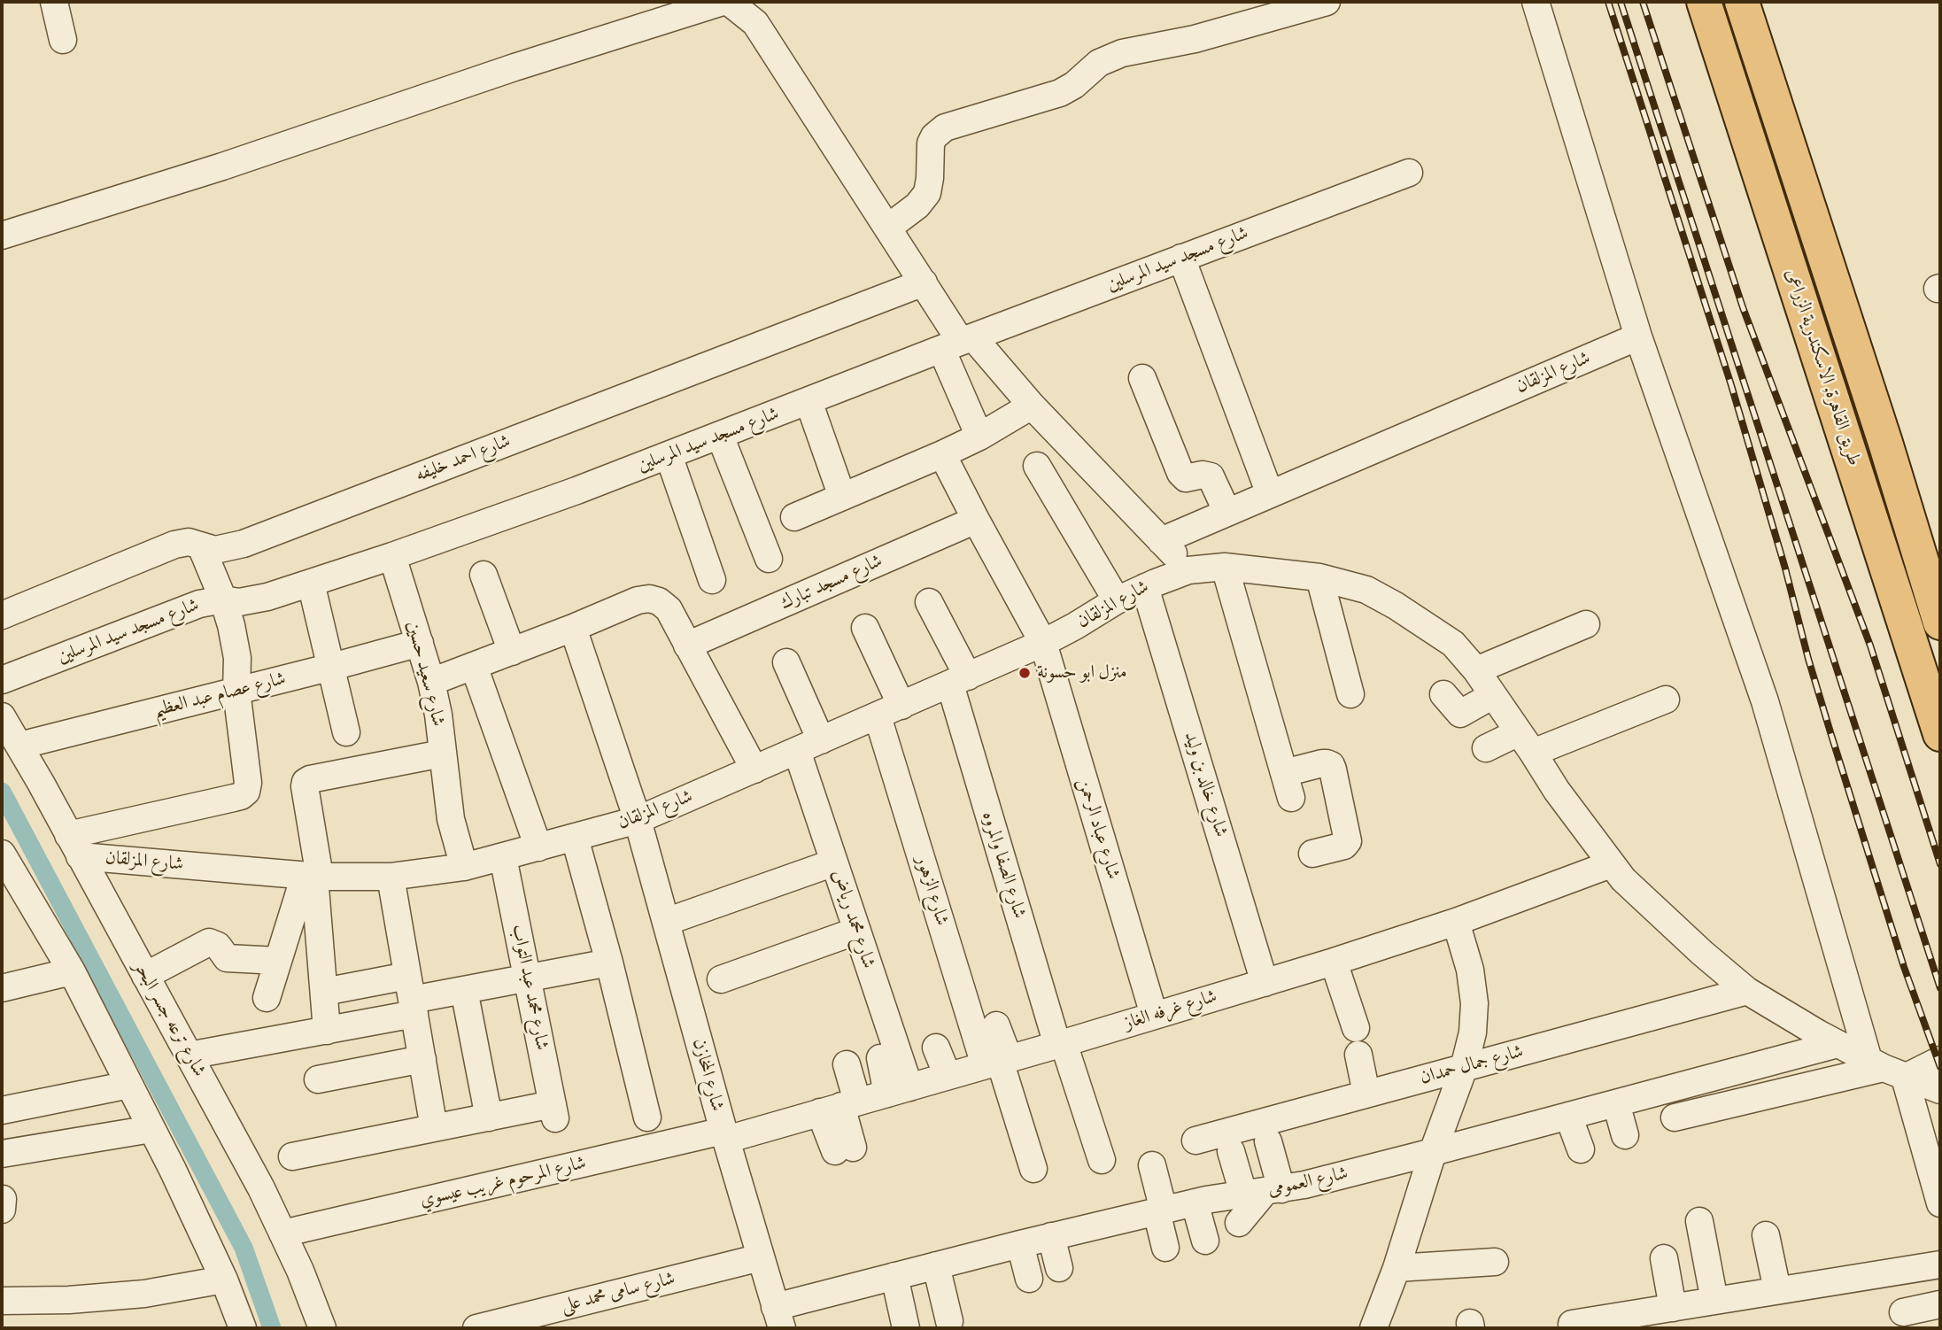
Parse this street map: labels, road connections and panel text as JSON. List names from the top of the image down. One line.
{"streets":{"highway":["طريق القاهرة, الاسكندرية الزراعى"],"street":["شارع مسجد سيد المرسلين","شارع المزلقان","شارع احمد خليفه","شارع مسجد تبارك","شارع سعيد حسين","شارع عصام عبد العظيم","شارع خالد بن وليد","شارع عباد الرحمن","شارع الصفا والمروه","شارع الزهور","شارع محمد رياض","شارع محمد عبد التواب","شارع غرفه الغاز","شارع ترعه جسر البحر","شارع جمال حمدان","شارع المخازن","شارع المرحوم غريب عيسوي","شارع العمومى","شارع سامى محمد على"]},"crossings":[["شارع مسجد سيد المرسلين","شارع سعيد حسين"],["شارع المزلقان","شارع سعيد حسين"],["شارع المزلقان","شارع عصام عبد العظيم"],["شارع المزلقان","شارع خالد بن وليد"],["شارع المزلقان","شارع عباد الرحمن"],["شارع المزلقان","شارع الصفا والمروه"],["شارع المزلقان","شارع الزهور"],["شارع المزلقان","شارع محمد رياض"],["شارع المزلقان","شارع محمد عبد التواب"],["شارع المزلقان","شارع غرفه الغاز"],["شارع المزلقان","شارع ترعه جسر البحر"],["شارع المزلقان","شارع جمال حمدان"],["شارع المزلقان","شارع المخازن"],["شارع المزلقان","شارع العمومى"],["شارع مسجد تبارك","شارع عباد الرحمن"],["شارع سعيد حسين","شارع عصام عبد العظيم"],["شارع عصام عبد العظيم","شارع ترعه جسر البحر"],["شارع خالد بن وليد","شارع غرفه الغاز"],["شارع عباد الرحمن","شارع غرفه الغاز"],["شارع الصفا والمروه","شارع غرفه الغاز"],["شارع الزهور","شارع غرفه الغاز"],["شارع محمد رياض","شارع غرفه الغاز"],["شارع غرفه الغاز","شارع المخازن"],["شارع غرفه الغاز","شارع المرحوم غريب عيسوي"],["شارع ترعه جسر البحر","شارع المرحوم غريب عيسوي"],["شارع المخازن","شارع المرحوم غريب عيسوي"],["شارع المخازن","شارع العمومى"],["شارع المخازن","شارع سامى محمد على"]],"places":["منزل ابو حسونة"]}
